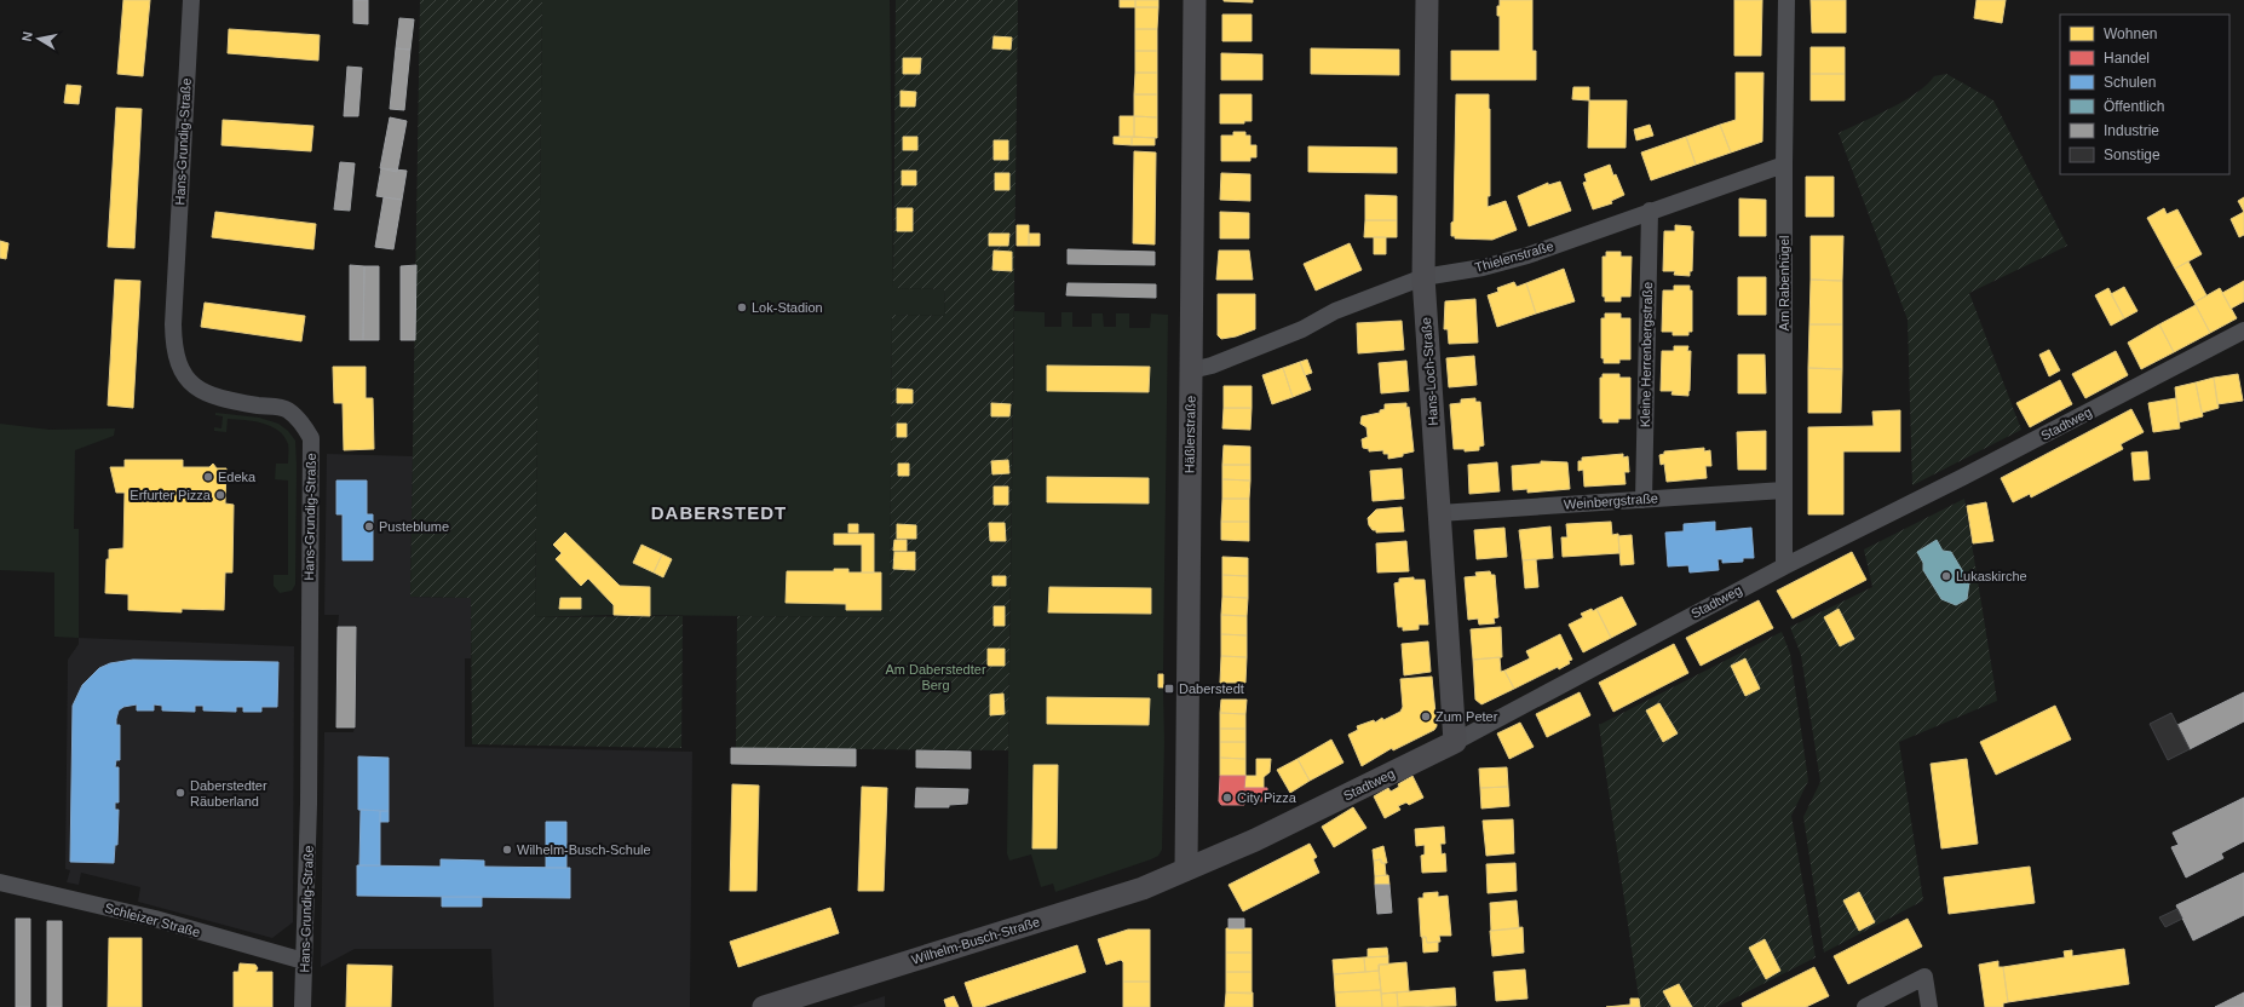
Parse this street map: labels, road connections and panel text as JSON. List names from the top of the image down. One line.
{"streets":{"street":["Hans-Grundig-Straße","Thielenstraße","Am Rabenhügel","Kleine Herrenbergstraße","Hans-Loch-Straße","Stadtweg","Häßlerstraße","Weinbergstraße","Schleizer Straße","Wilhelm-Busch-Straße"]},"crossings":[["Hans-Grundig-Straße","Schleizer Straße"],["Thielenstraße","Am Rabenhügel"],["Thielenstraße","Kleine Herrenbergstraße"],["Thielenstraße","Hans-Loch-Straße"],["Thielenstraße","Häßlerstraße"],["Am Rabenhügel","Stadtweg"],["Am Rabenhügel","Weinbergstraße"],["Kleine Herrenbergstraße","Weinbergstraße"],["Hans-Loch-Straße","Stadtweg"],["Hans-Loch-Straße","Weinbergstraße"],["Stadtweg","Häßlerstraße"],["Stadtweg","Wilhelm-Busch-Straße"],["Häßlerstraße","Wilhelm-Busch-Straße"]],"districts":["DABERSTEDT"],"parks":["Am Daberstedter Berg"],"places":{"other":["Lok-Stadion","Edeka","Erfurter Pizza","Pusteblume","Lukaskirche","Zum Peter","Daberstedter Räuberland","City Pizza","Wilhelm-Busch-Schule"],"transit":["Daberstedt"]},"legend":["Wohnen","Handel","Schulen","Öffentlich","Industrie","Sonstige"],"north":"left"}
